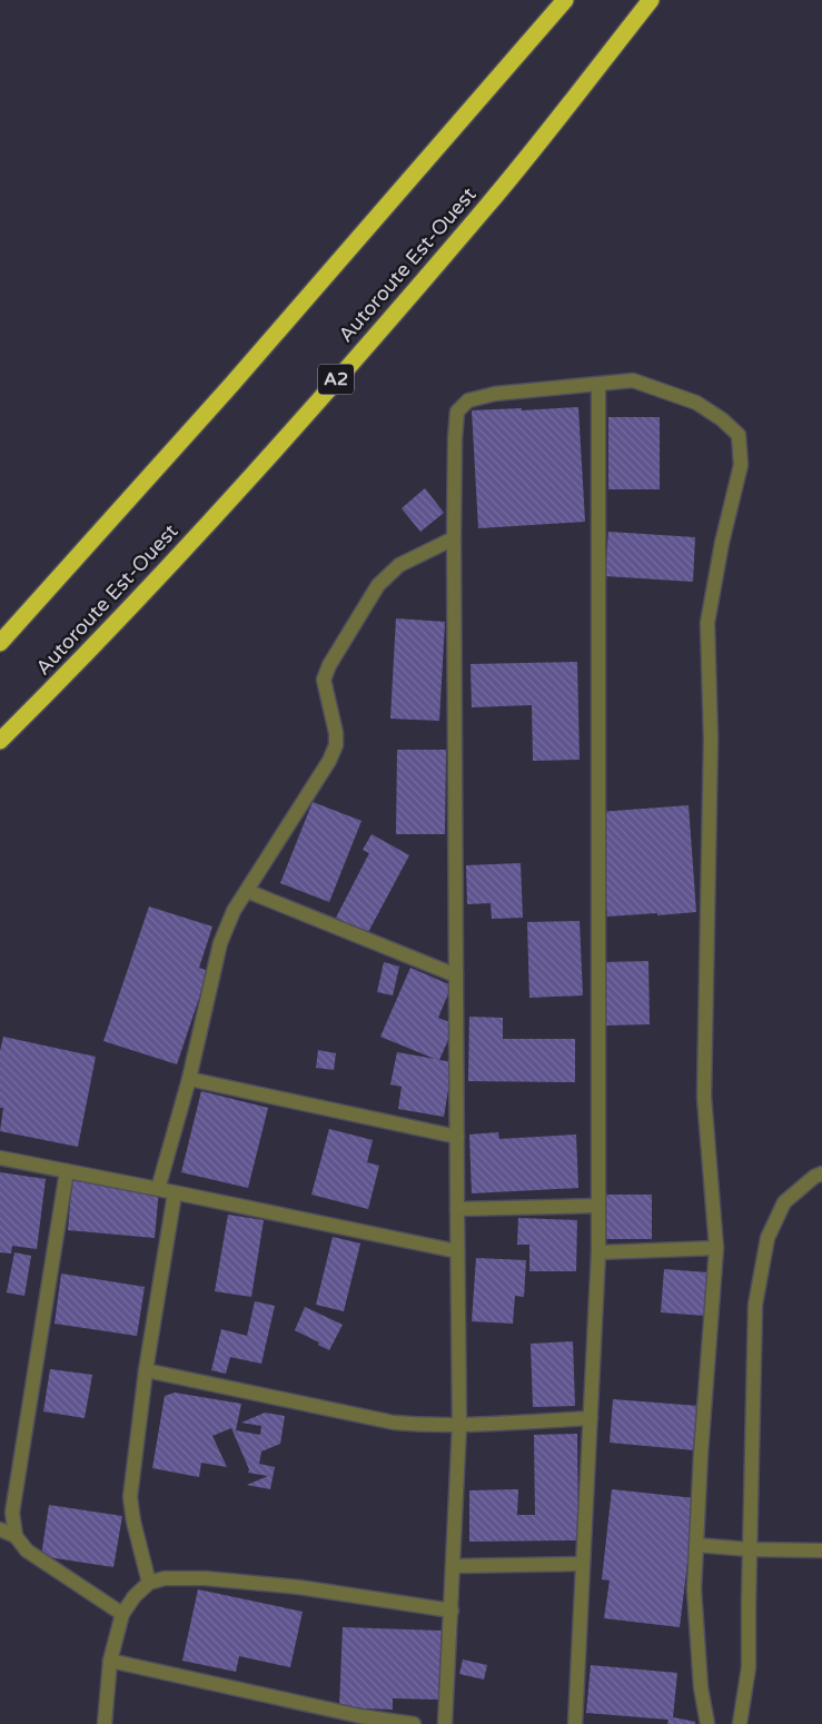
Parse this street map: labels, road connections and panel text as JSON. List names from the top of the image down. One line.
{"streets":{"highway":["Autoroute Est-Ouest","A2"]}}
